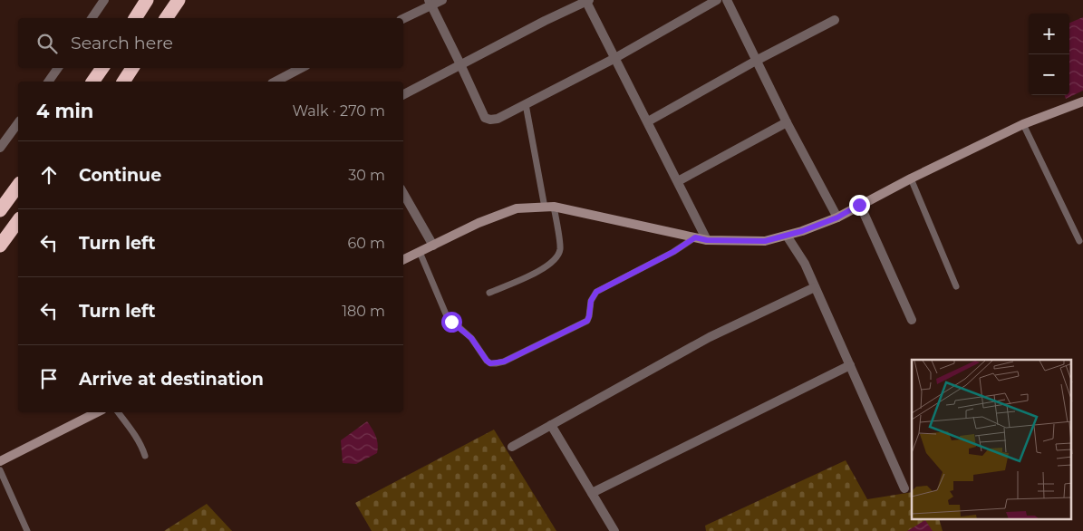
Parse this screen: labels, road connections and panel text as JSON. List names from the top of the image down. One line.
{"page":{"map_buttons":["+","−"],"search":"Search here","heading":["4 min","Walk · 270 m"],"list":[["Continue","30 m"],["Turn left","60 m"],["Turn left","180 m"],"Arrive at destination"]}}
